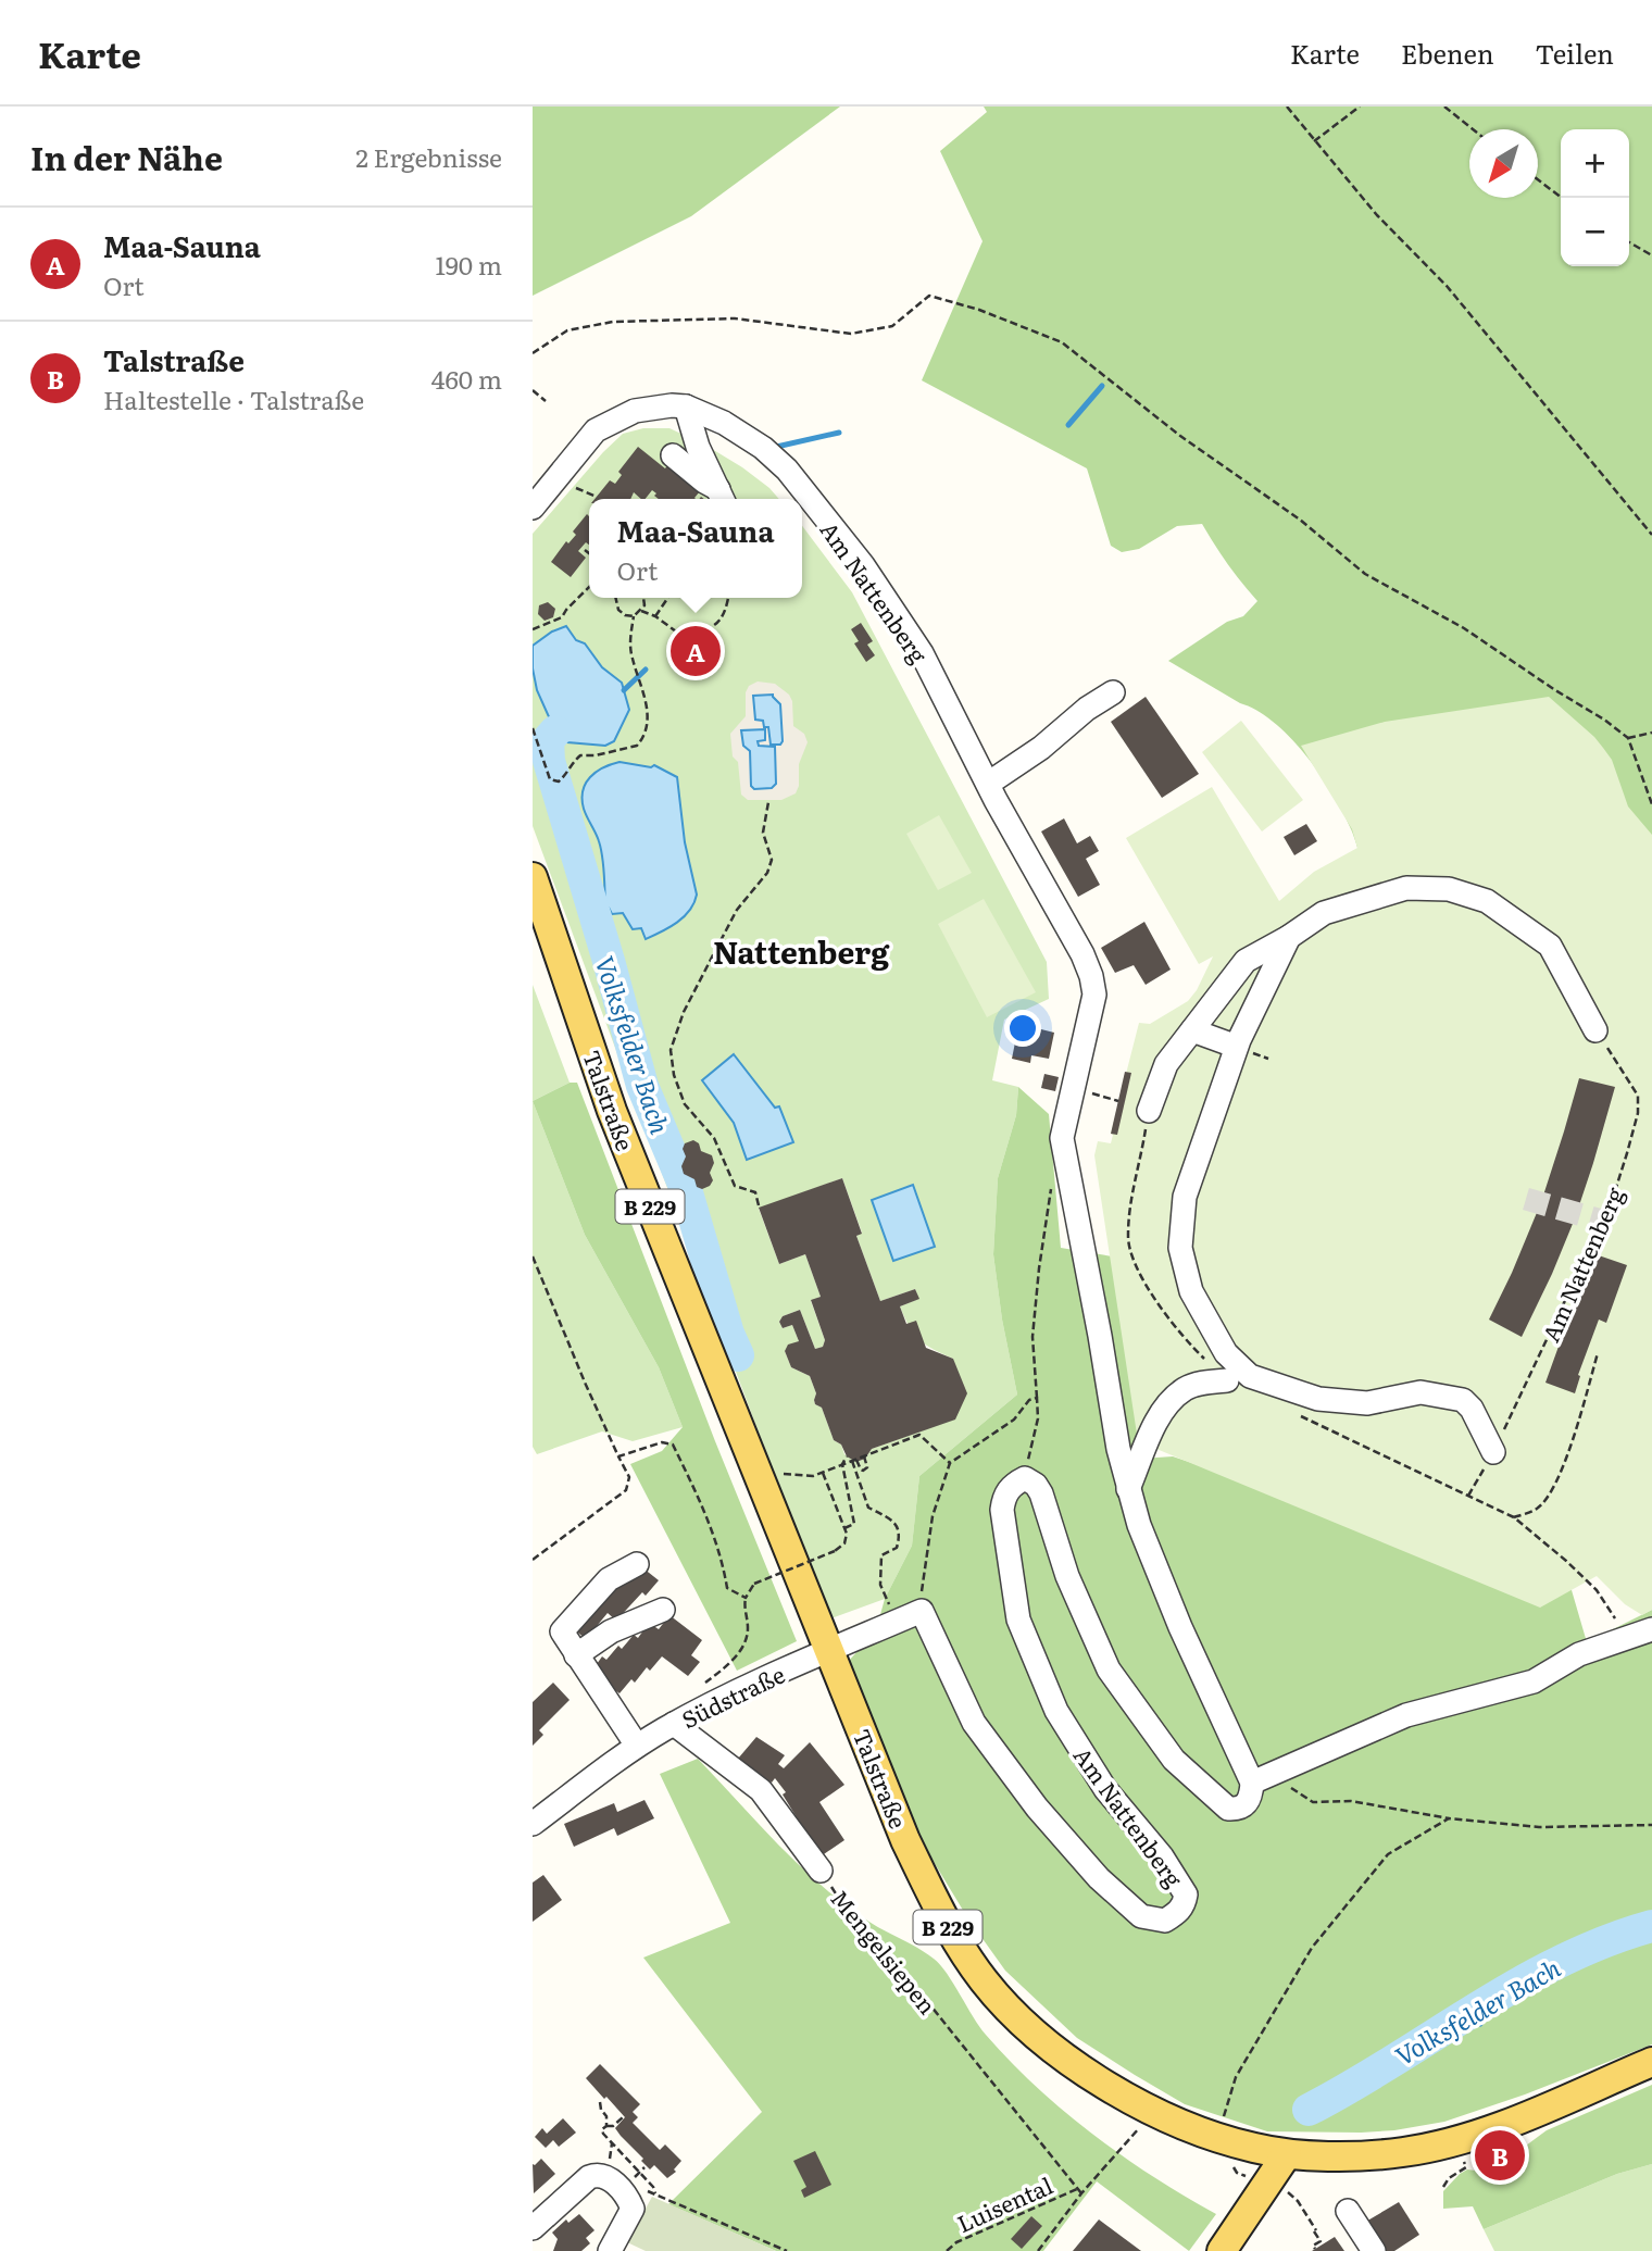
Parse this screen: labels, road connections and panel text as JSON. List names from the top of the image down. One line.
{"streets":{"main road":["Talstraße","B 229"],"street":["Am Nattenberg","Südstraße","Mengelsiepen"],"path":["Luisental"]},"crossings":[["Talstraße","Südstraße"],["Südstraße","Mengelsiepen"],["Mengelsiepen","Luisental"]],"districts":["Nattenberg"],"water":["Volksfelder Bach"],"north":"bottom left","page":{"header":"Karte","nav":["Karte","Ebenen","Teilen"],"heading":["In der Nähe","2 Ergebnisse"],"map_buttons":["+","−"],"list":[{"mark":"A","name":"Maa-Sauna","note":"Ort","value":"190 m"},{"mark":"B","name":"Talstraße","note":"Haltestelle · Talstraße","value":"460 m"}],"popup":["Maa-Sauna","Ort"],"pins":["A","B"]}}
